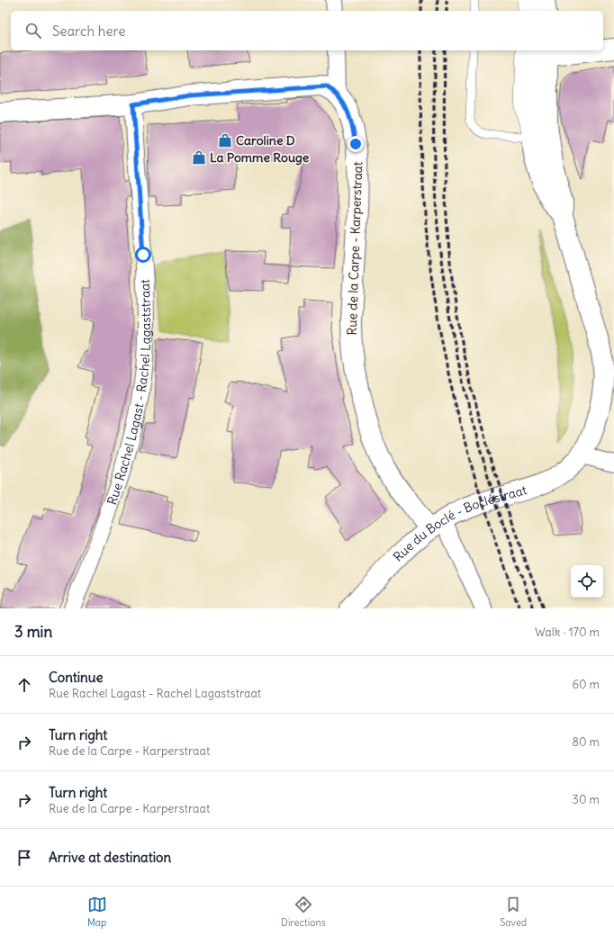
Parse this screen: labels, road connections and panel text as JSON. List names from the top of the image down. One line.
{"streets":{"street":["Rue de la Carpe - Karperstraat","Rue Rachel Lagast - Rachel Lagaststraat","Rue du Boclé - Bocléstraat"]},"crossings":[["Rue de la Carpe - Karperstraat","Rue du Boclé - Bocléstraat"]],"places":{"shop":["Caroline D","La Pomme Rouge"]},"page":{"search":"Search here","heading":["3 min","Walk · 170 m"],"list":[["Continue","Rue Rachel Lagast - Rachel Lagaststraat","60 m"],["Turn right","Rue de la Carpe - Karperstraat","80 m"],["Turn right","Rue de la Carpe - Karperstraat","30 m"],"Arrive at destination"],"nav":["Map","Directions","Saved"]}}
